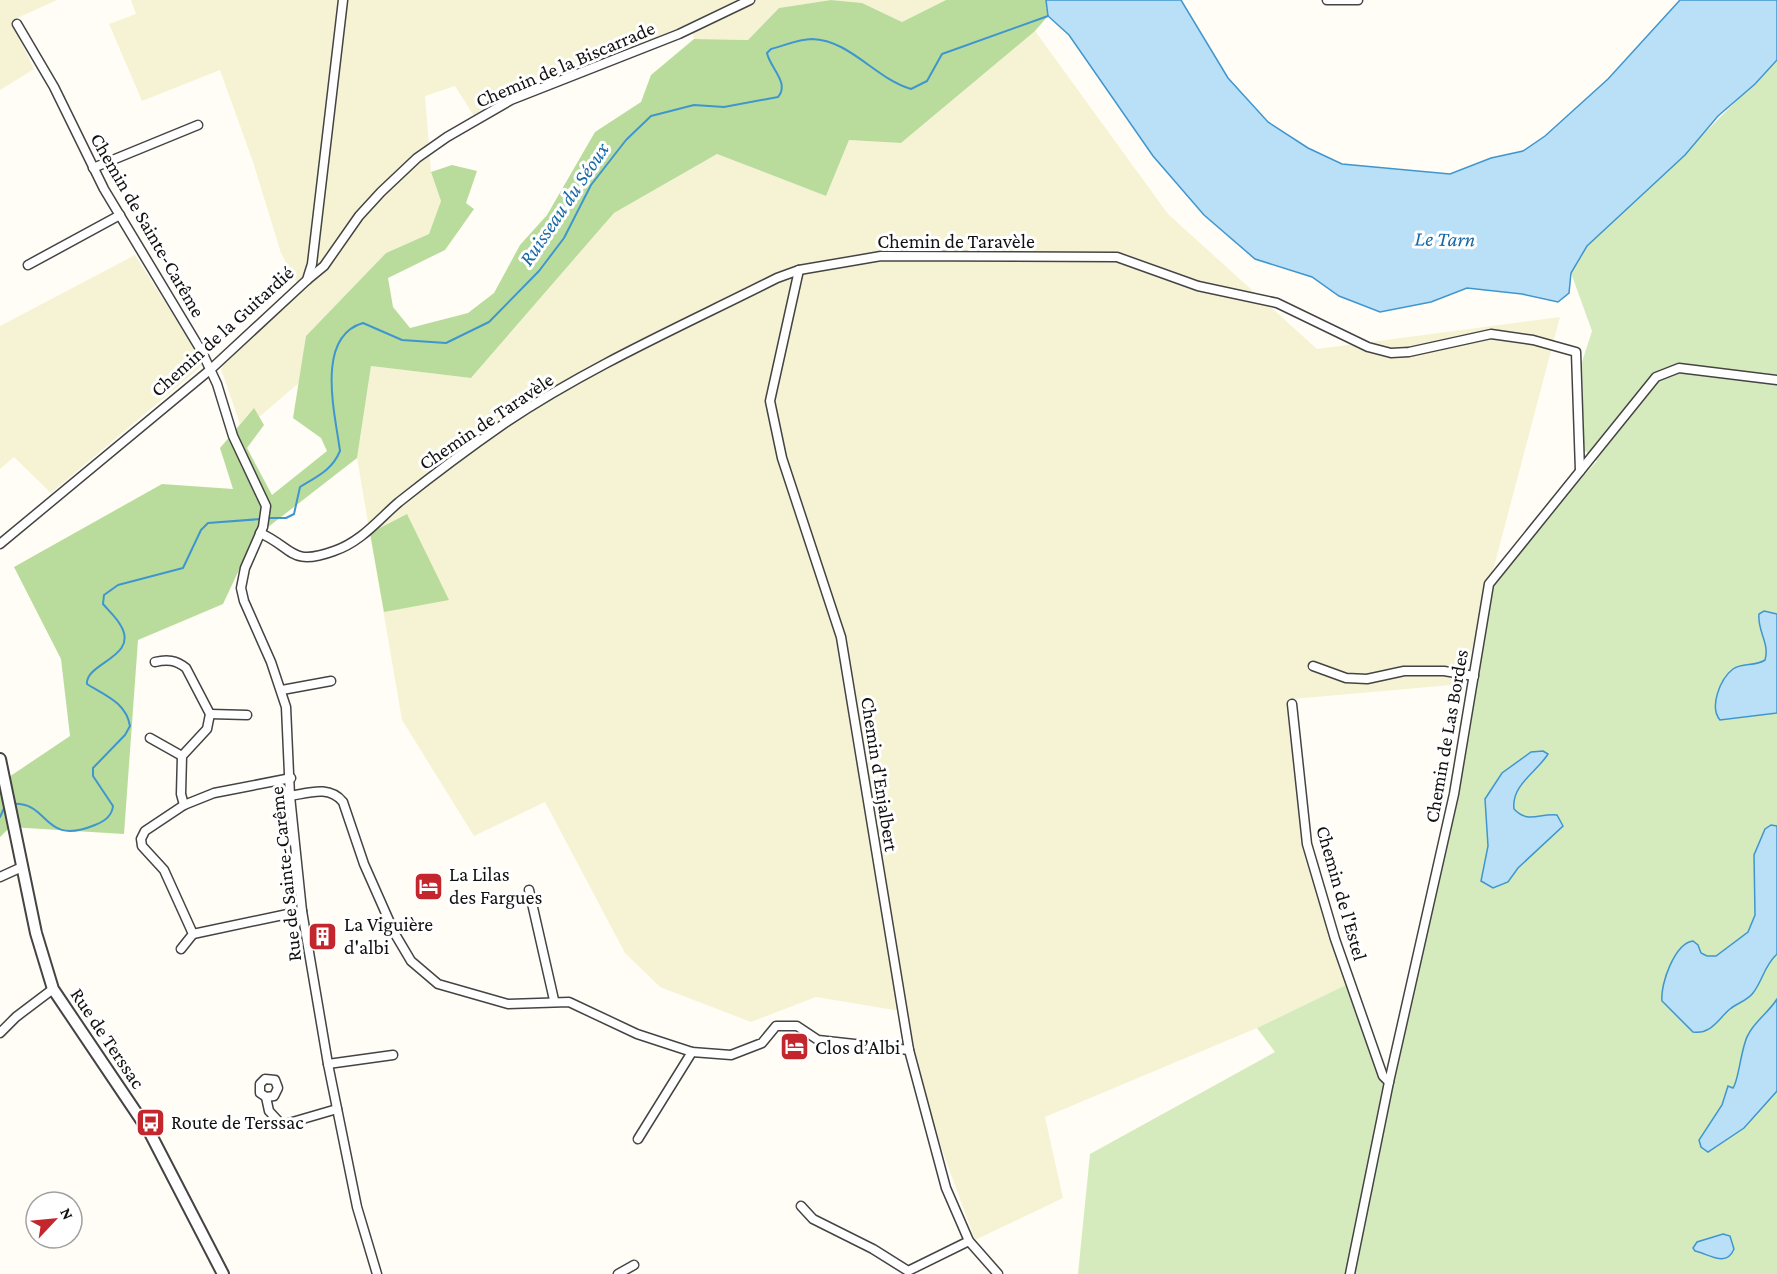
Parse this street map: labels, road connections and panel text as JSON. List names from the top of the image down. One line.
{"streets":{"street":["Chemin de la Biscarrade","Chemin de Sainte-Carême","Chemin de Taravèle","Chemin de la Guitardié","Chemin de Las Bordes","Chemin d'Enjalbert","Rue de Sainte-Carême","Chemin de l'Estel","Rue de Terssac"]},"crossings":[["Chemin de la Biscarrade","Chemin de la Guitardié"],["Chemin de Sainte-Carême","Chemin de la Guitardié"],["Chemin de Sainte-Carême","Rue de Sainte-Carême"],["Chemin de Taravèle","Chemin de Las Bordes"],["Chemin de Taravèle","Chemin d'Enjalbert"],["Chemin de Taravèle","Rue de Sainte-Carême"],["Chemin de Las Bordes","Chemin de l'Estel"]],"water":["Ruisseau du Séoux","Le Tarn"],"places":{"hotel":["La Lilas des Fargues","Clos d’Albi"],"building":["La Viguière d'albi"],"bus stop":["Route de Terssac"]},"north":"top right"}
